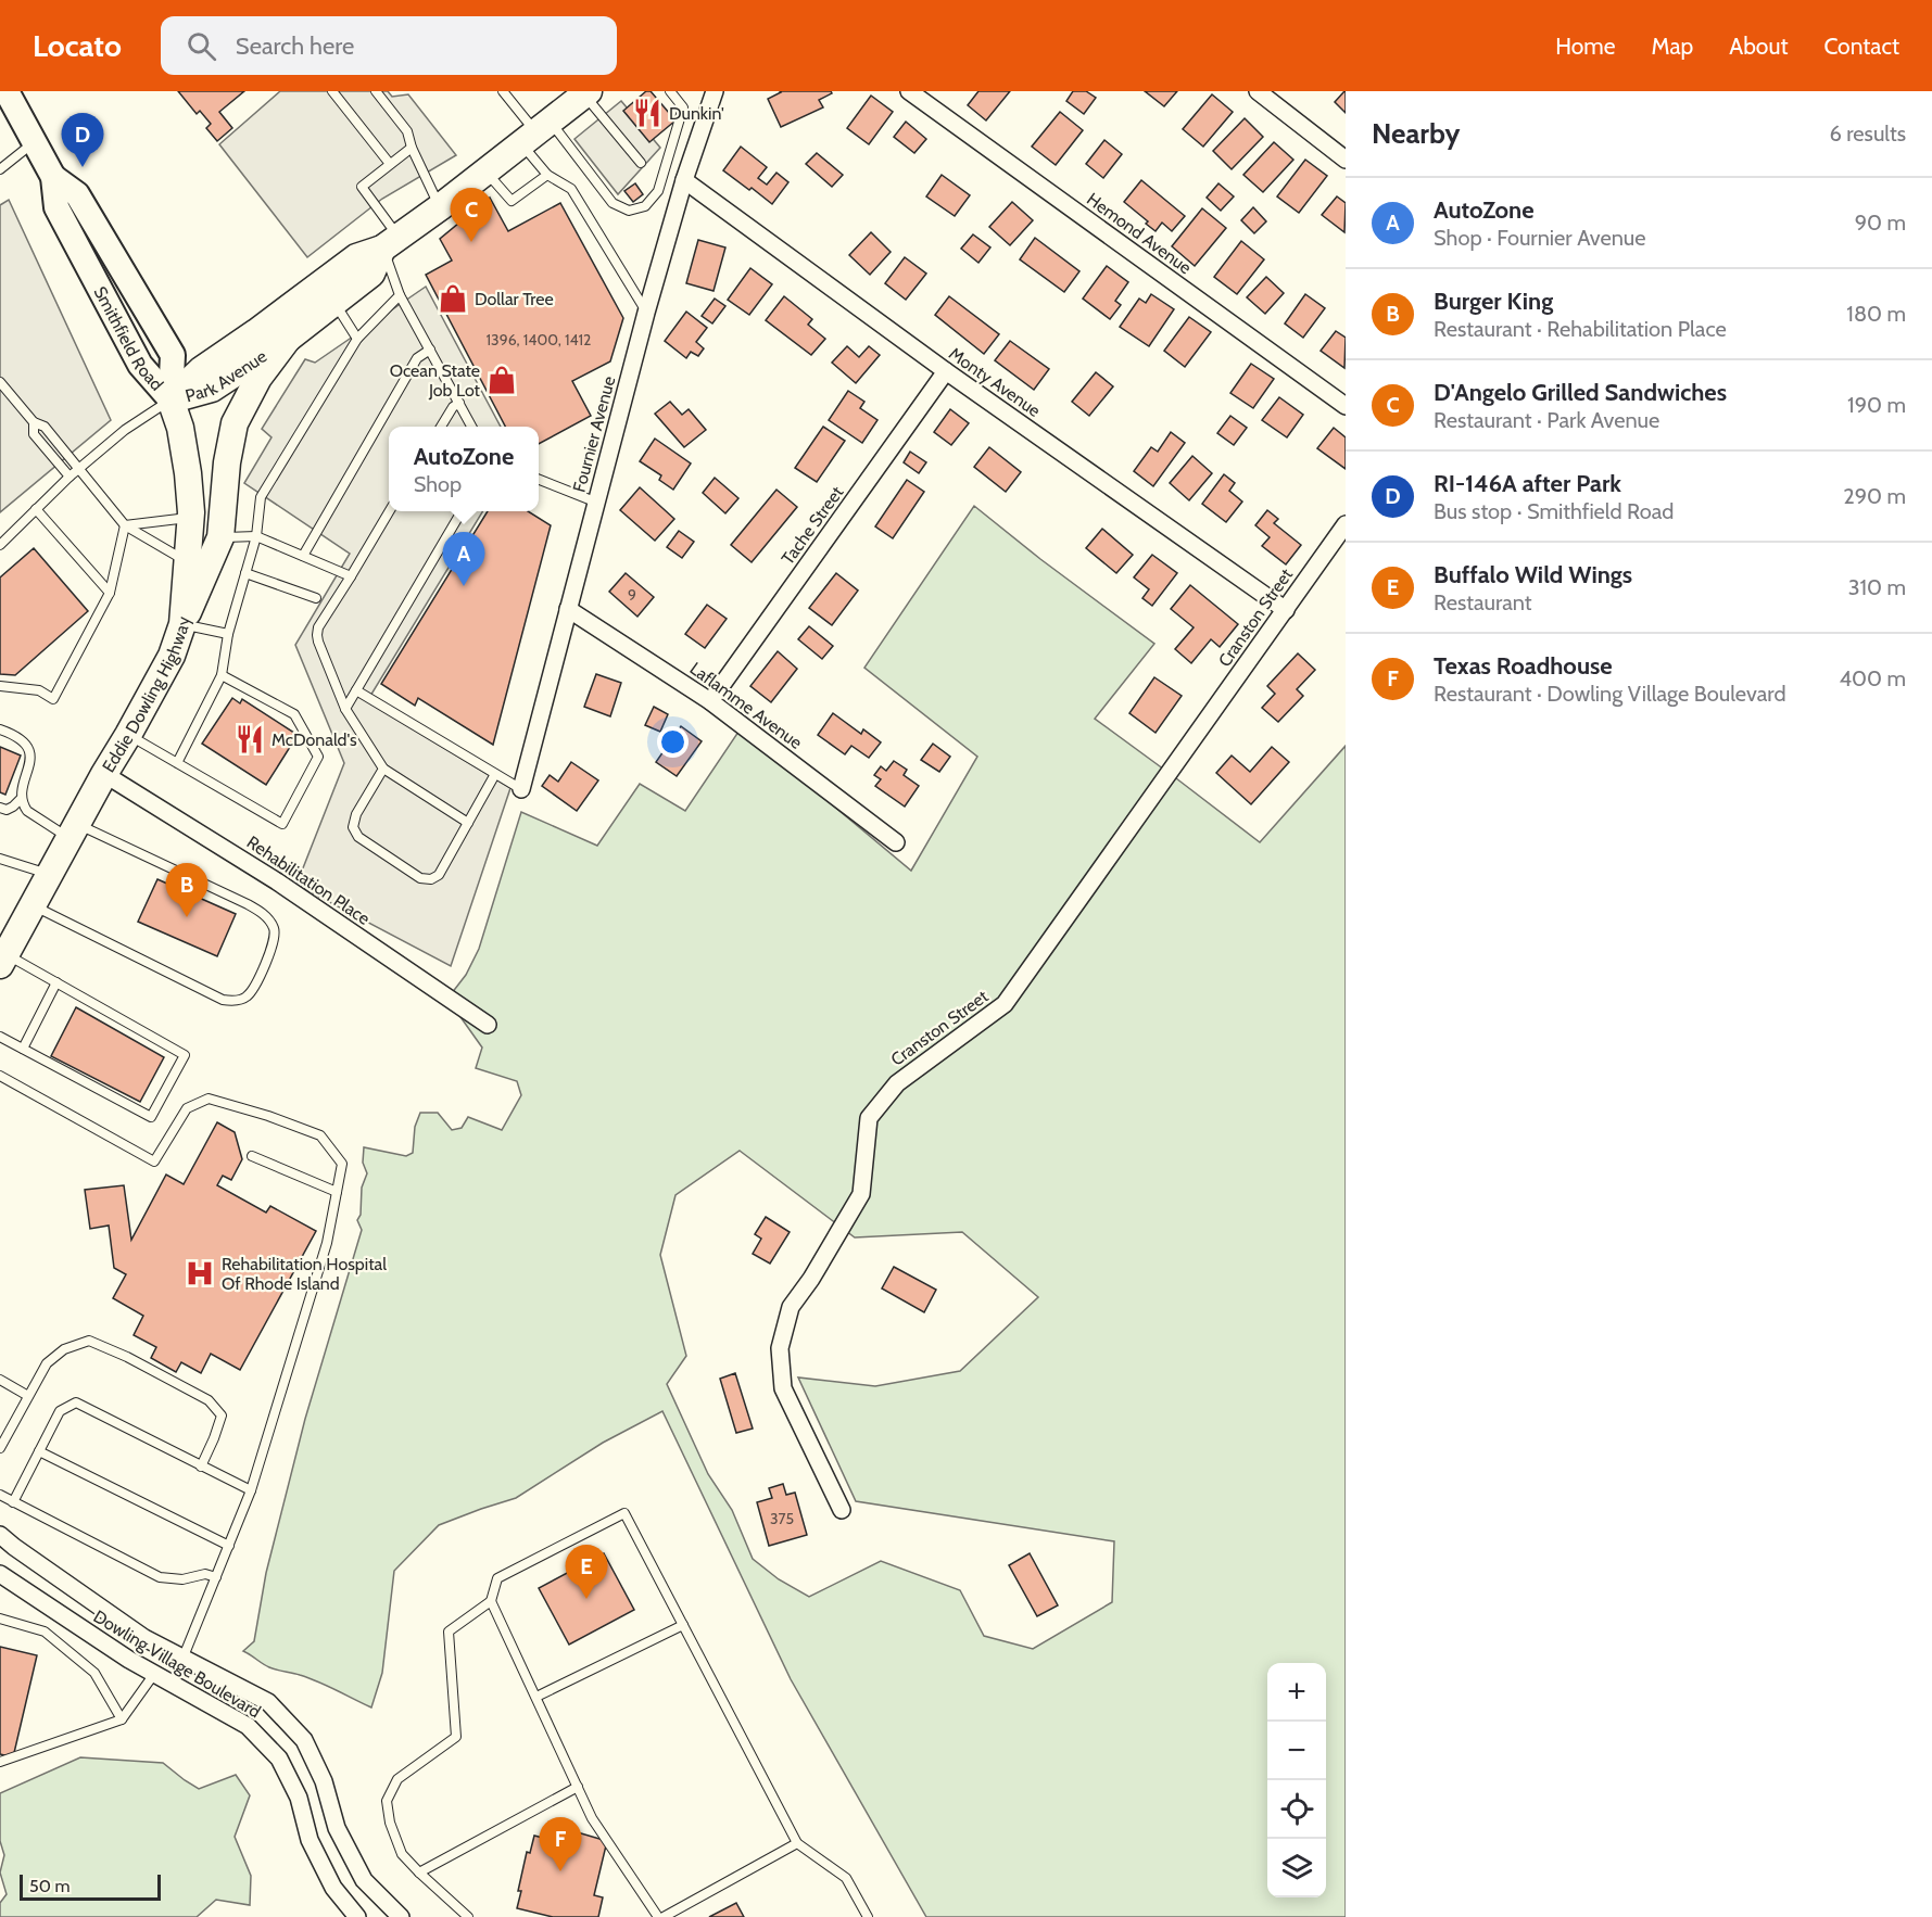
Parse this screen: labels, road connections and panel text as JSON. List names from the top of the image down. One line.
{"streets":{"main road":["Smithfield Road","Park Avenue","Eddie Dowling Highway"],"street":["Hemond Avenue","Monty Avenue","Fournier Avenue","Tache Street","Cranston Street","Laflamme Avenue","Rehabilitation Place","Dowling Village Boulevard"]},"crossings":[["Smithfield Road","Park Avenue"],["Smithfield Road","Eddie Dowling Highway"],["Park Avenue","Eddie Dowling Highway"],["Monty Avenue","Fournier Avenue"],["Monty Avenue","Tache Street"],["Monty Avenue","Cranston Street"],["Fournier Avenue","Laflamme Avenue"],["Tache Street","Laflamme Avenue"],["Eddie Dowling Highway","Rehabilitation Place"]],"places":{"restaurant":["Dunkin'","McDonald's"],"shop":["Dollar Tree","Ocean State Job Lot"],"hospital":["Rehabilitation Hospital Of Rhode Island"]},"house_numbers":["1396, 1400, 1412","9","375"],"scale_bar":"50 m","page":{"header":"Locato","search":"Search here","nav":["Home","Map","About","Contact"],"heading":["Nearby","6 results"],"pins":["D","C","A","B","E","F"],"list":[{"mark":"A","name":"AutoZone","note":"Shop · Fournier Avenue","value":"90 m"},{"mark":"B","name":"Burger King","note":"Restaurant · Rehabilitation Place","value":"180 m"},{"mark":"C","name":"D'Angelo Grilled Sandwiches","note":"Restaurant · Park Avenue","value":"190 m"},{"mark":"D","name":"RI-146A after Park","note":"Bus stop · Smithfield Road","value":"290 m"},{"mark":"E","name":"Buffalo Wild Wings","note":"Restaurant","value":"310 m"},{"mark":"F","name":"Texas Roadhouse","note":"Restaurant · Dowling Village Boulevard","value":"400 m"}],"popup":["AutoZone","Shop"],"map_buttons":["+","−"],"scale":"50 m"}}
